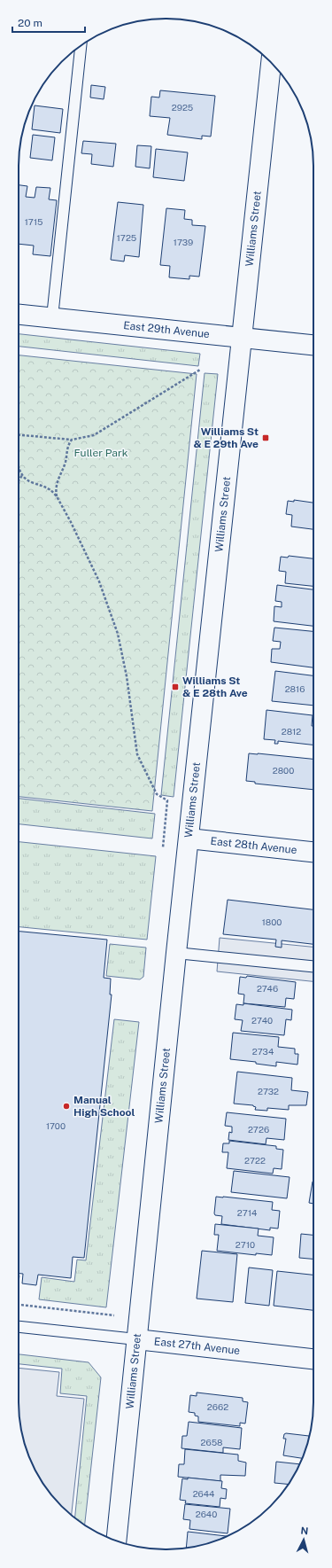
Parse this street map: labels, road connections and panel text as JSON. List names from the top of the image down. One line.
{"streets":{"street":["Williams Street","East 29th Avenue","East 28th Avenue","East 27th Avenue"]},"crossings":[["Williams Street","East 29th Avenue"],["Williams Street","East 28th Avenue"],["Williams Street","East 27th Avenue"]],"parks":["Fuller Park"],"places":{"transit":["Williams St & E 29th Ave","Williams St & E 28th Ave"],"other":["Manual High School"]},"house_numbers":["2925","1715","1725","1739","2816","2812","2800","1800","2746","2740","2734","2732","1700","2726","2722","2714","2710","2662","2658","2644","2640"],"scale_bar":"20 m","north":"top"}
